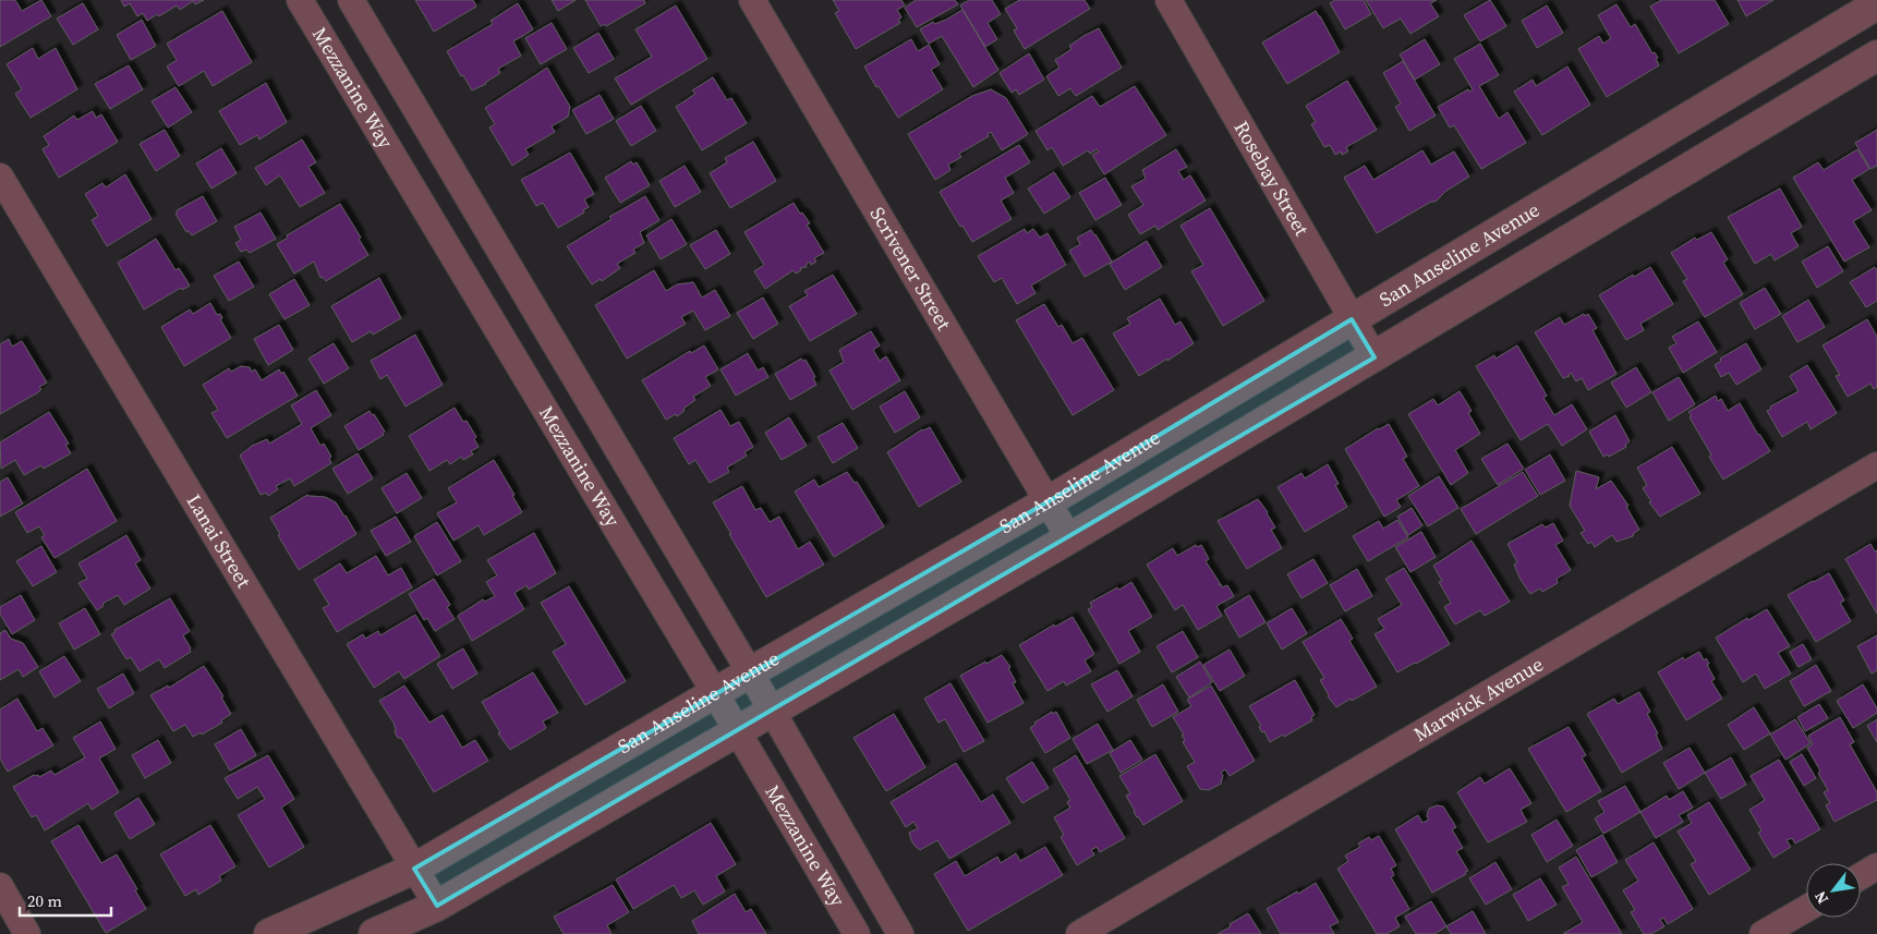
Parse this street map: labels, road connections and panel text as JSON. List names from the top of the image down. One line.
{"streets":{"street":["Mezzanine Way","Rosebay Street","San Anseline Avenue","Scrivener Street","Lanai Street","Marwick Avenue"]},"crossings":[["Mezzanine Way","San Anseline Avenue"],["Rosebay Street","San Anseline Avenue"],["San Anseline Avenue","Scrivener Street"],["San Anseline Avenue","Lanai Street"]],"scale_bar":"20 m","north":"bottom left"}
